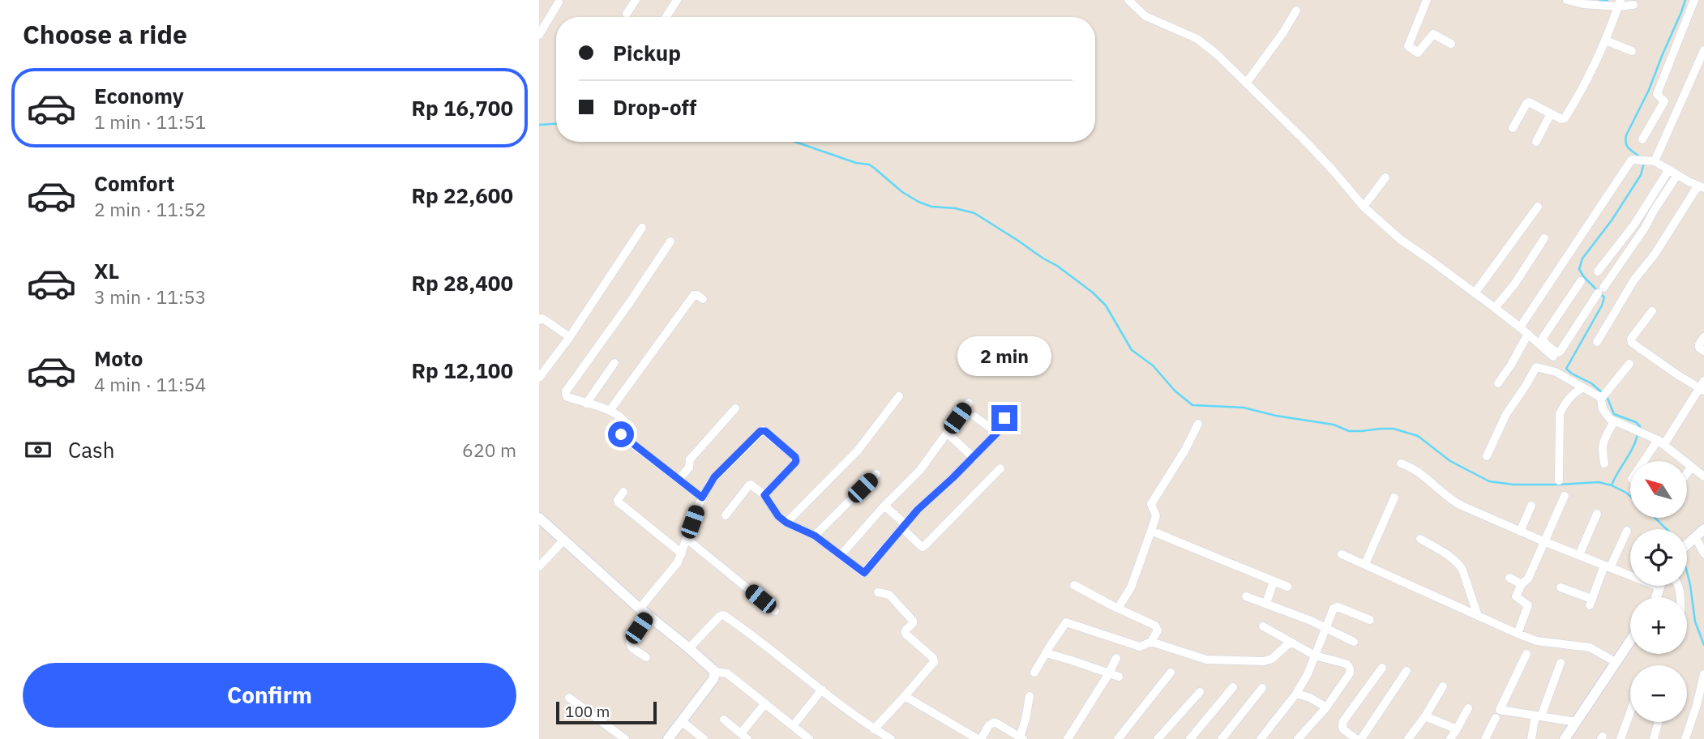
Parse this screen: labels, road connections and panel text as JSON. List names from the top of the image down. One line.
{"scale_bar":"100 m","north":"top left","page":{"heading":"Choose a ride","banner":["Pickup","Drop-off"],"list":[{"name":"Economy","note":"1 min · 11:51","value":"Rp 16,700"},{"name":"Comfort","note":"2 min · 11:52","value":"Rp 22,600"},{"name":"XL","note":"3 min · 11:53","value":"Rp 28,400"},{"name":"Moto","note":"4 min · 11:54","value":"Rp 12,100"}],"bubble":"2 min","pay":["Cash","620 m"],"map_buttons":["+","−"],"buttons":"Confirm","scale":"100 m"}}
